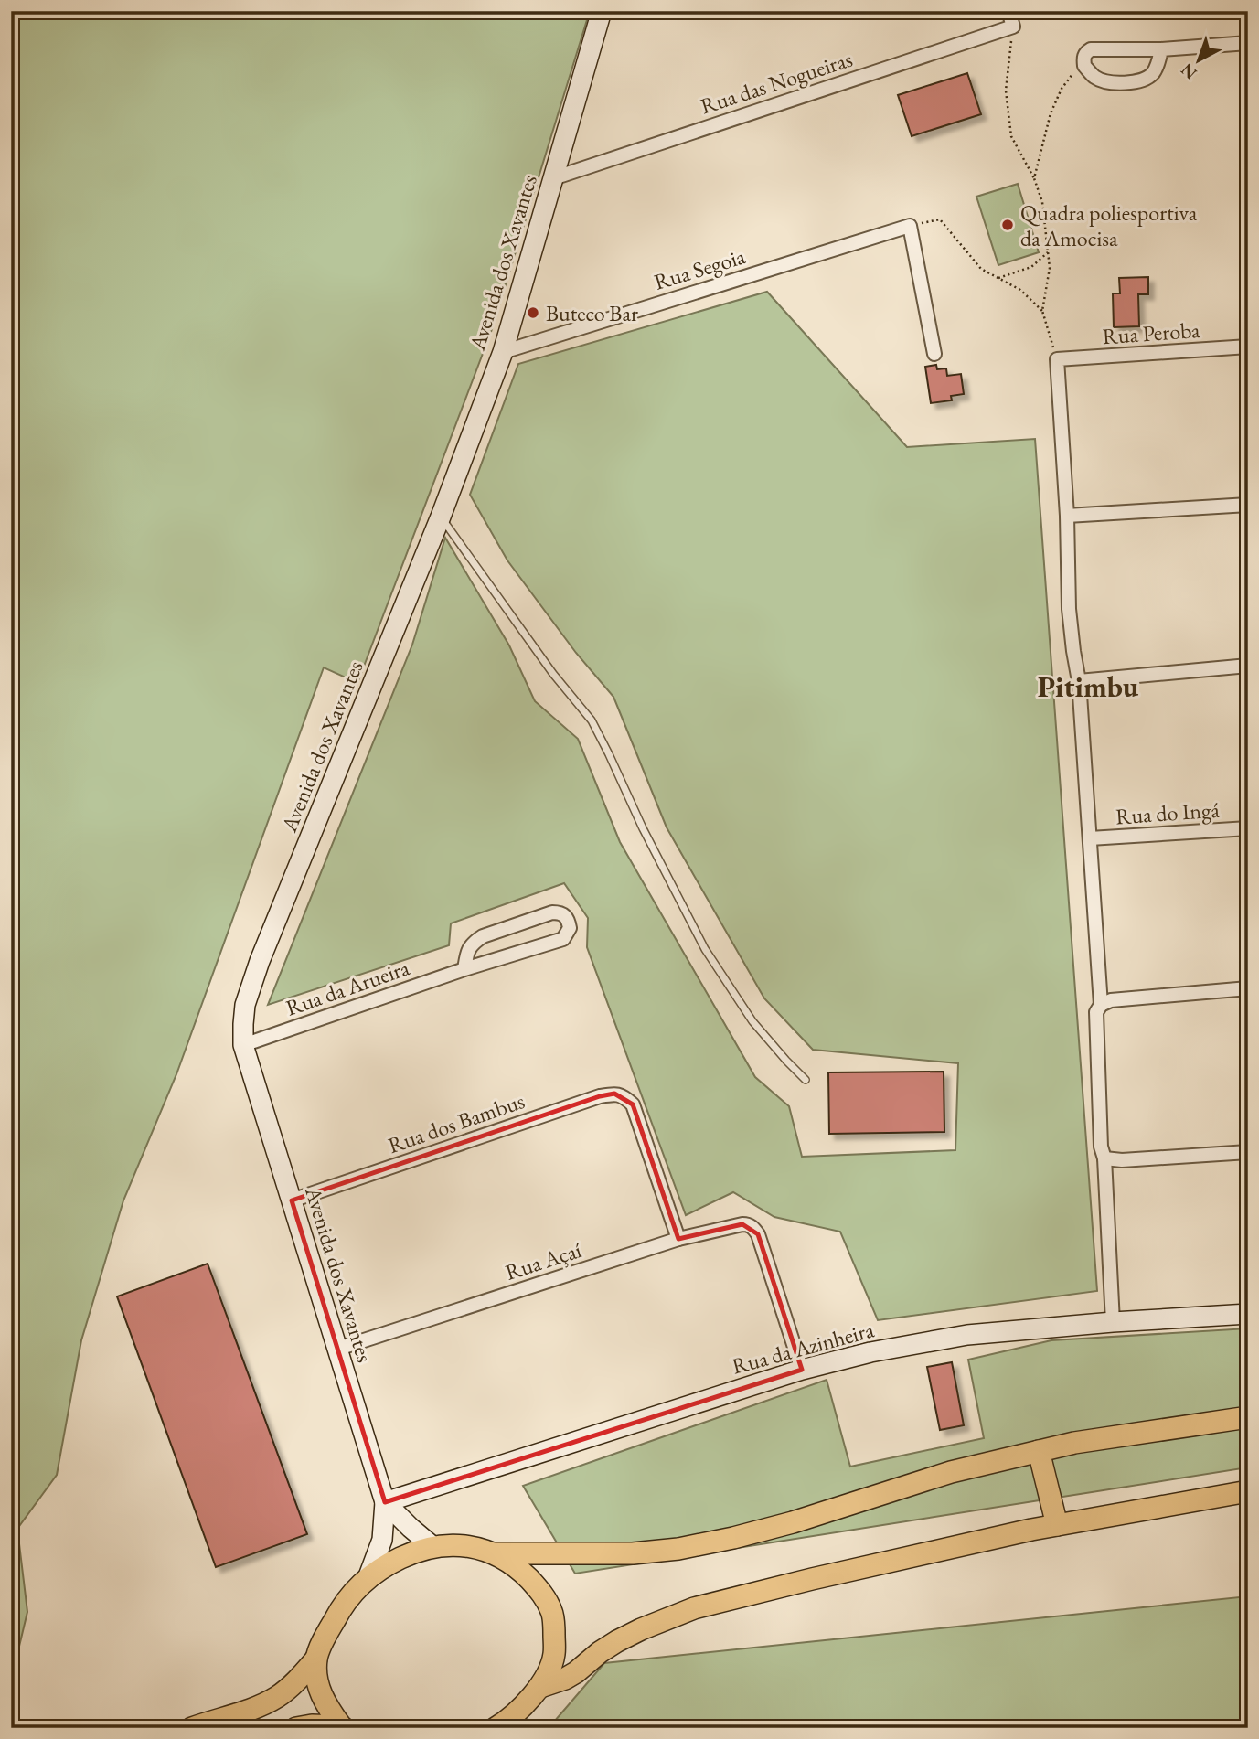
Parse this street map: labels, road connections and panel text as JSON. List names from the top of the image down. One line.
{"streets":{"main road":["Avenida dos Xavantes","Rua da Azinheira"],"street":["Rua das Nogueiras","Rua Segoia","Rua Peroba","Rua do Ingá","Rua da Arueira","Rua dos Bambus","Rua Açaí"]},"crossings":[["Rua das Nogueiras","Avenida dos Xavantes"],["Avenida dos Xavantes","Rua Segoia"],["Avenida dos Xavantes","Rua da Arueira"],["Avenida dos Xavantes","Rua dos Bambus"],["Avenida dos Xavantes","Rua Açaí"],["Avenida dos Xavantes","Rua da Azinheira"],["Rua dos Bambus","Rua Açaí"],["Rua Açaí","Rua da Azinheira"]],"districts":["Pitimbu"],"places":["Quadra poliesportiva da Amocisa","Buteco Bar"],"north":"bottom left"}
